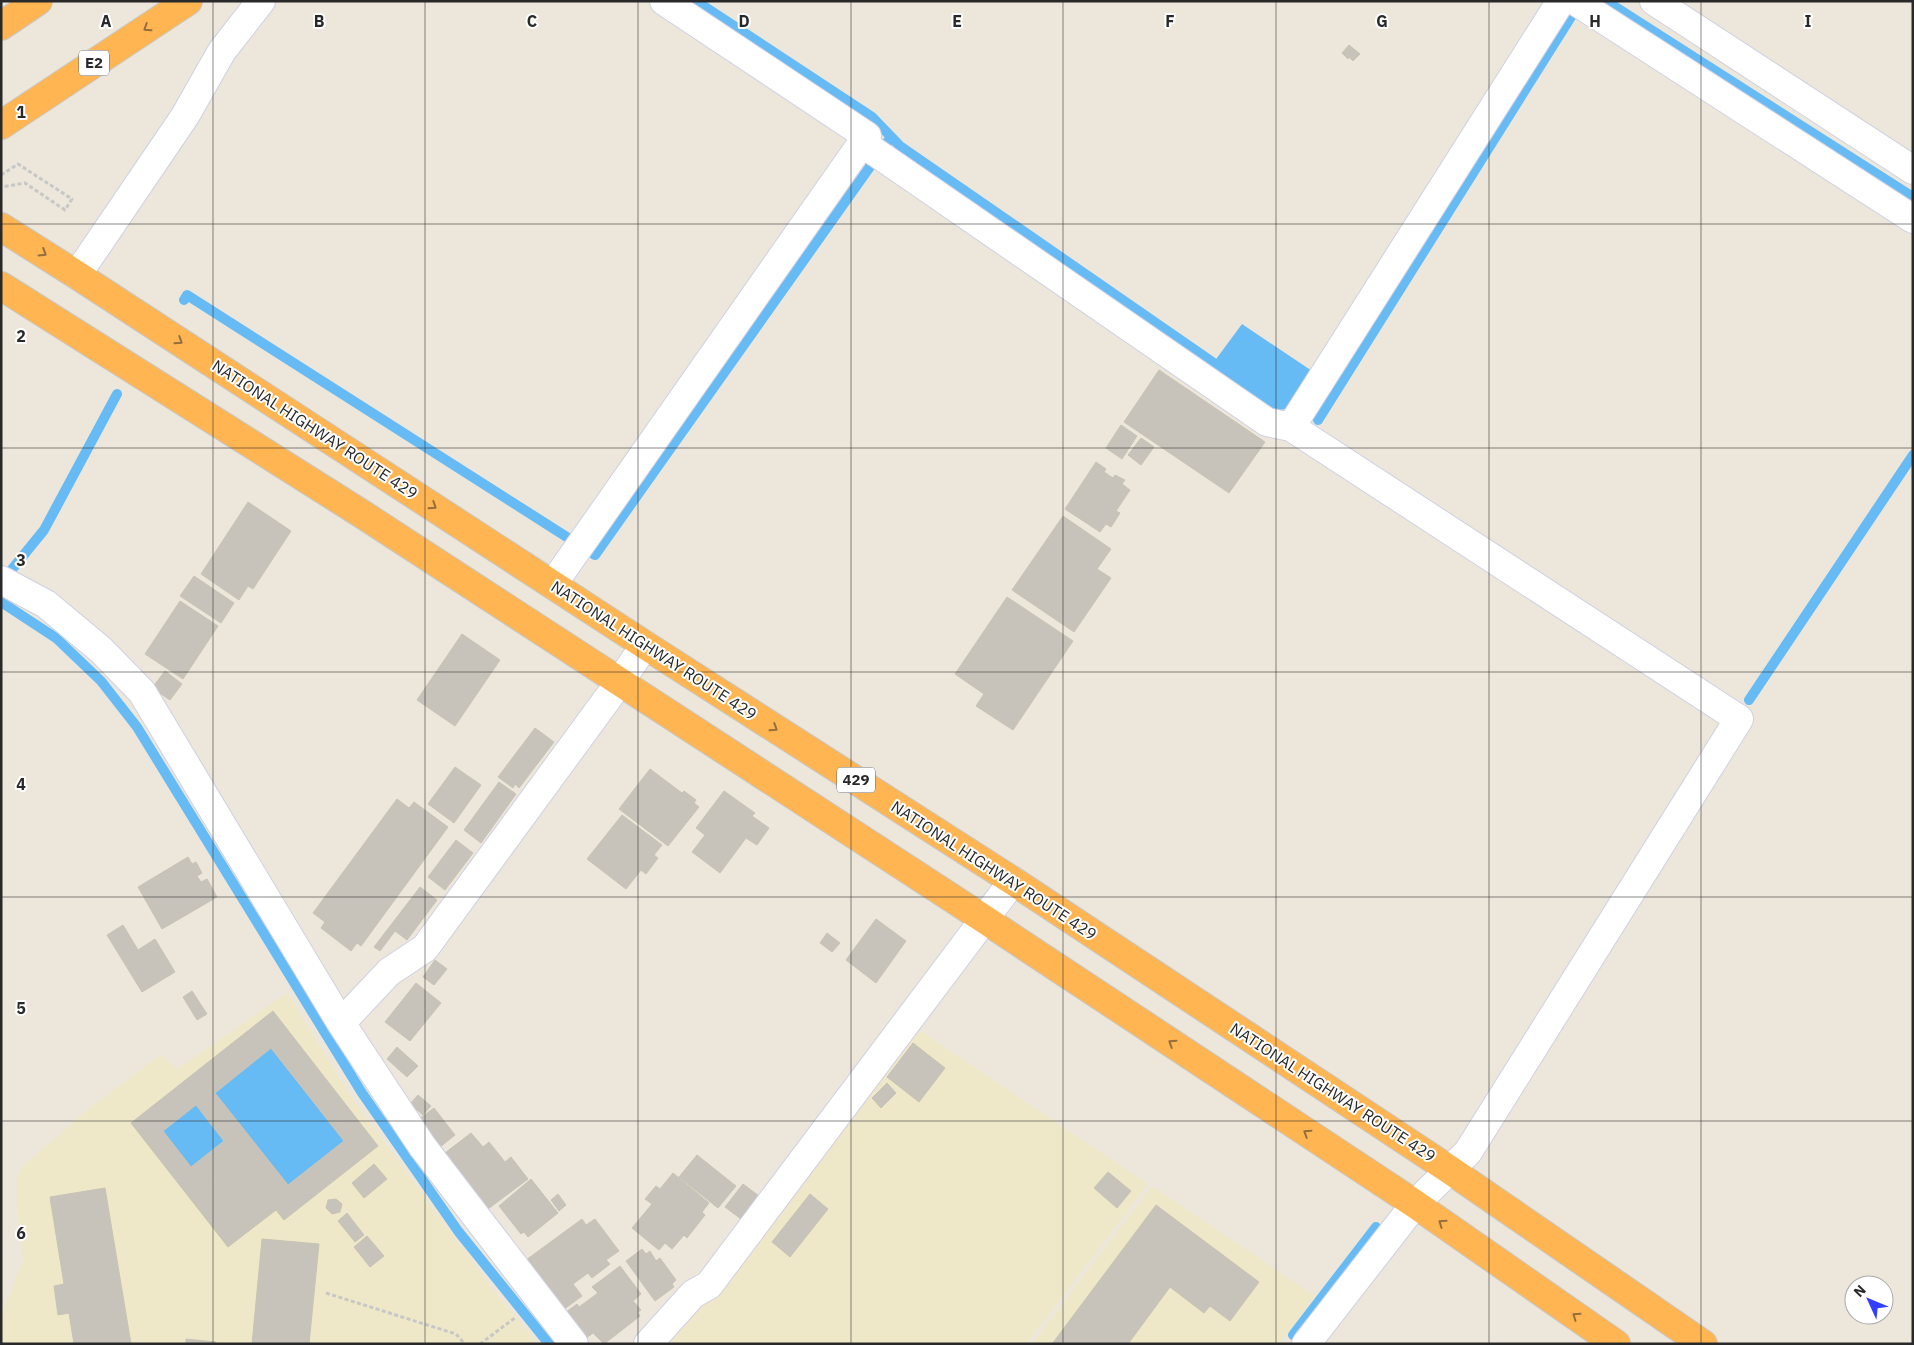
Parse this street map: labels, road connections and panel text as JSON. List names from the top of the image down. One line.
{"streets":{"highway":["E2","NATIONAL HIGHWAY ROUTE 429","429"]},"north":"top left","grid":{"columns":["A","B","C","D","E","F","G","H","I"],"rows":["1","2","3","4","5","6"]}}
